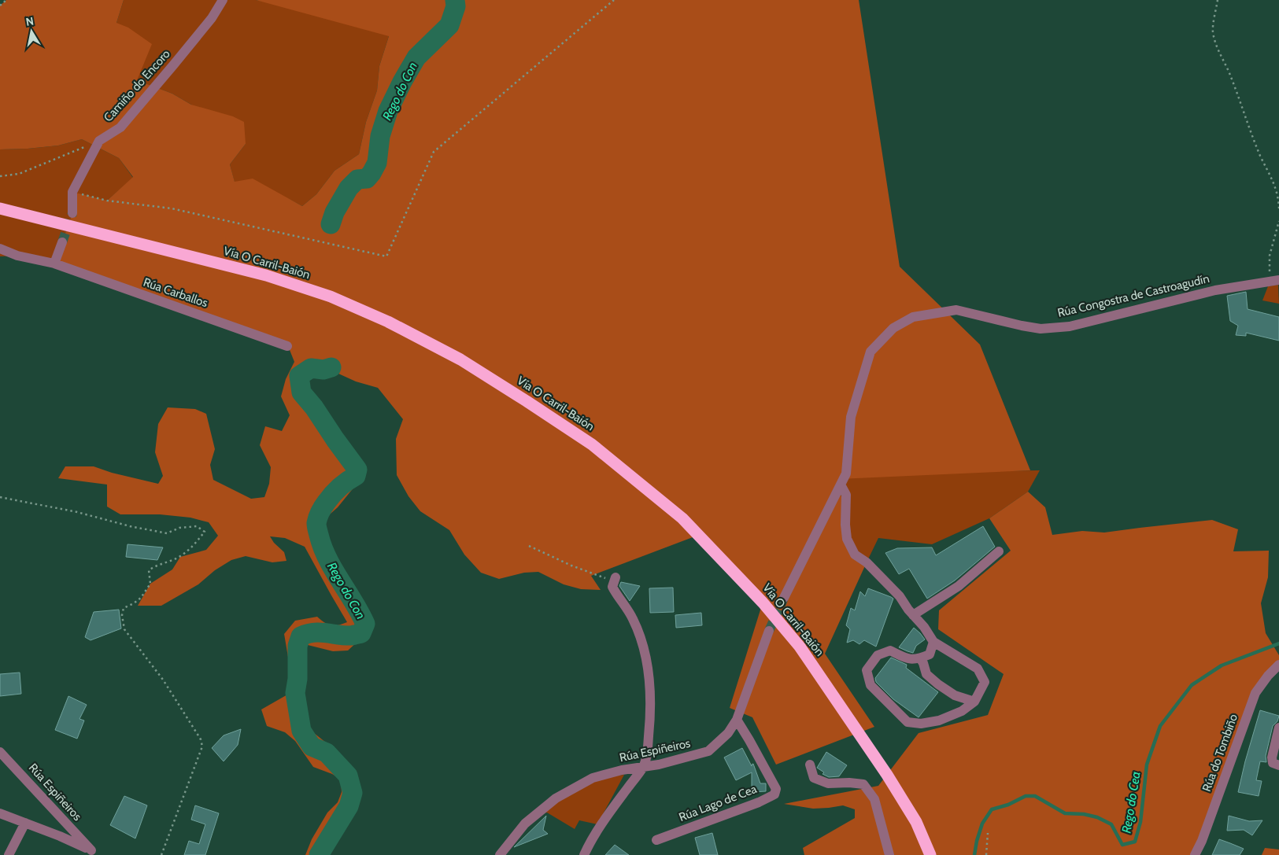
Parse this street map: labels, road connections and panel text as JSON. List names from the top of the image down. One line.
{"streets":{"highway":["Vía O Carril-Baión"],"street":["Camiño do Encoro","Rúa Carballos","Rúa Congostra de Castroagudín","Rúa Espiñeiros","Rúa do Tombiño","Rúa Lago de Cea"]},"crossings":[["Rúa Espiñeiros","Rúa Lago de Cea"]],"water":["Rego do Con","Rego do Cea"],"north":"top"}
